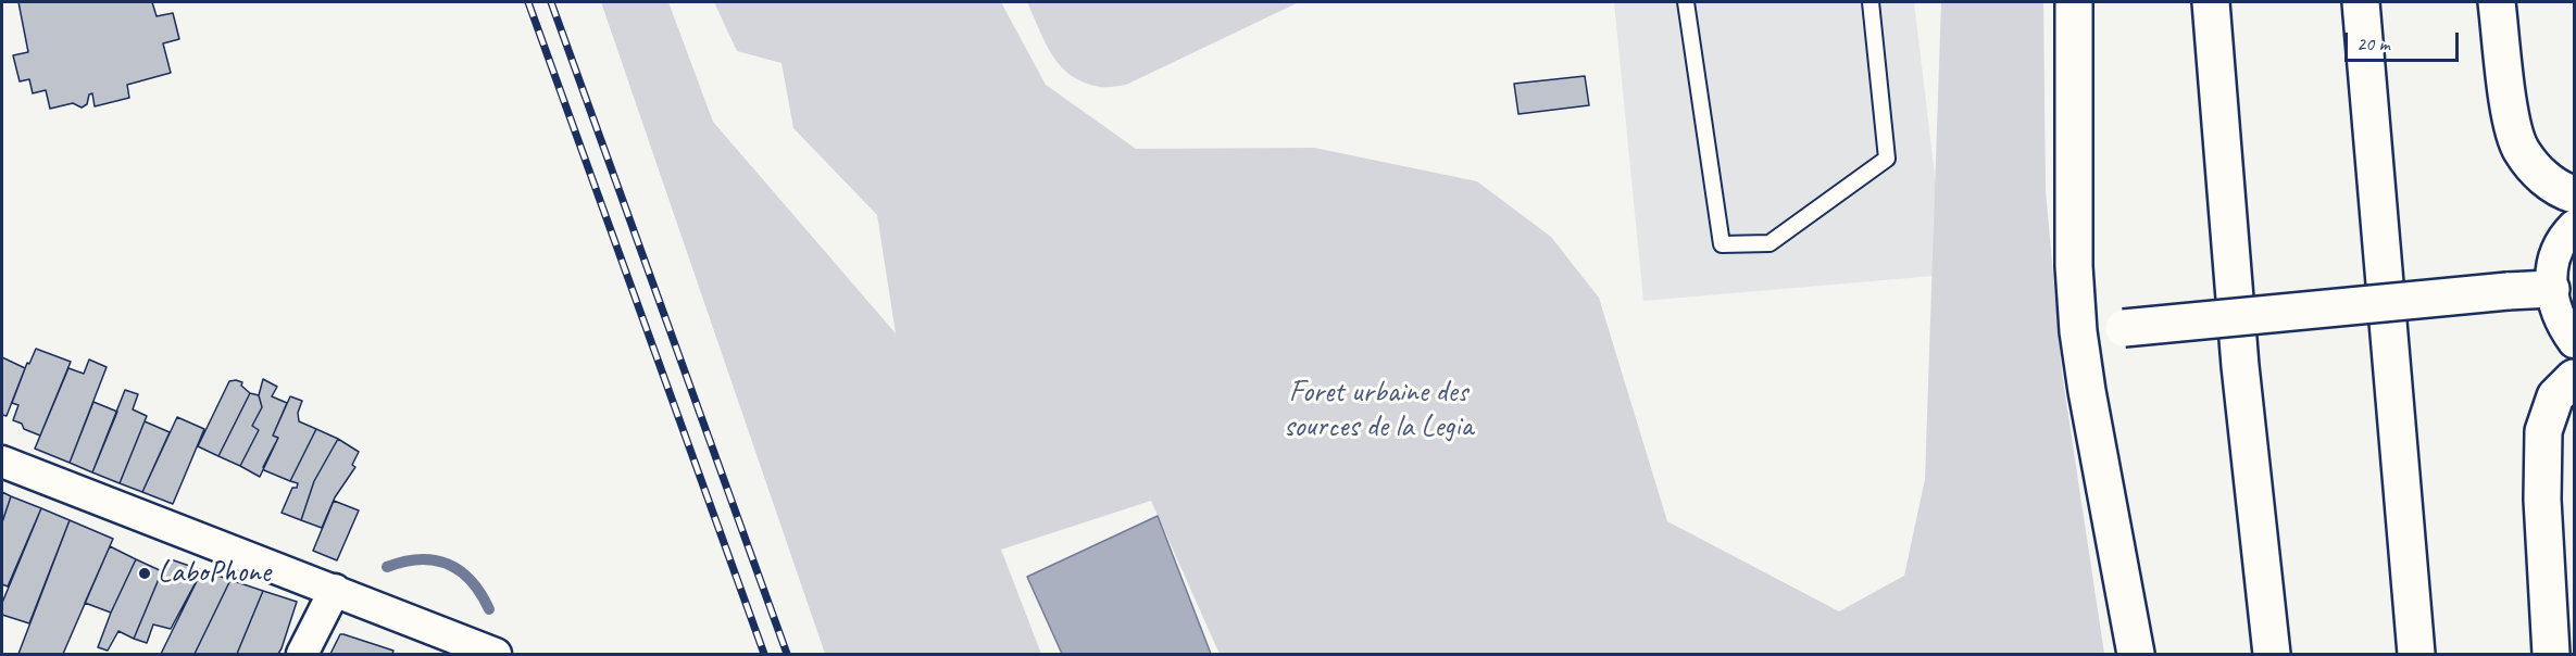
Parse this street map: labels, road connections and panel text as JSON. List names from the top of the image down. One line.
{"parks":["Foret urbaine des sources de la Legia"],"places":["LaboPhone"],"scale_bar":"20 m"}
